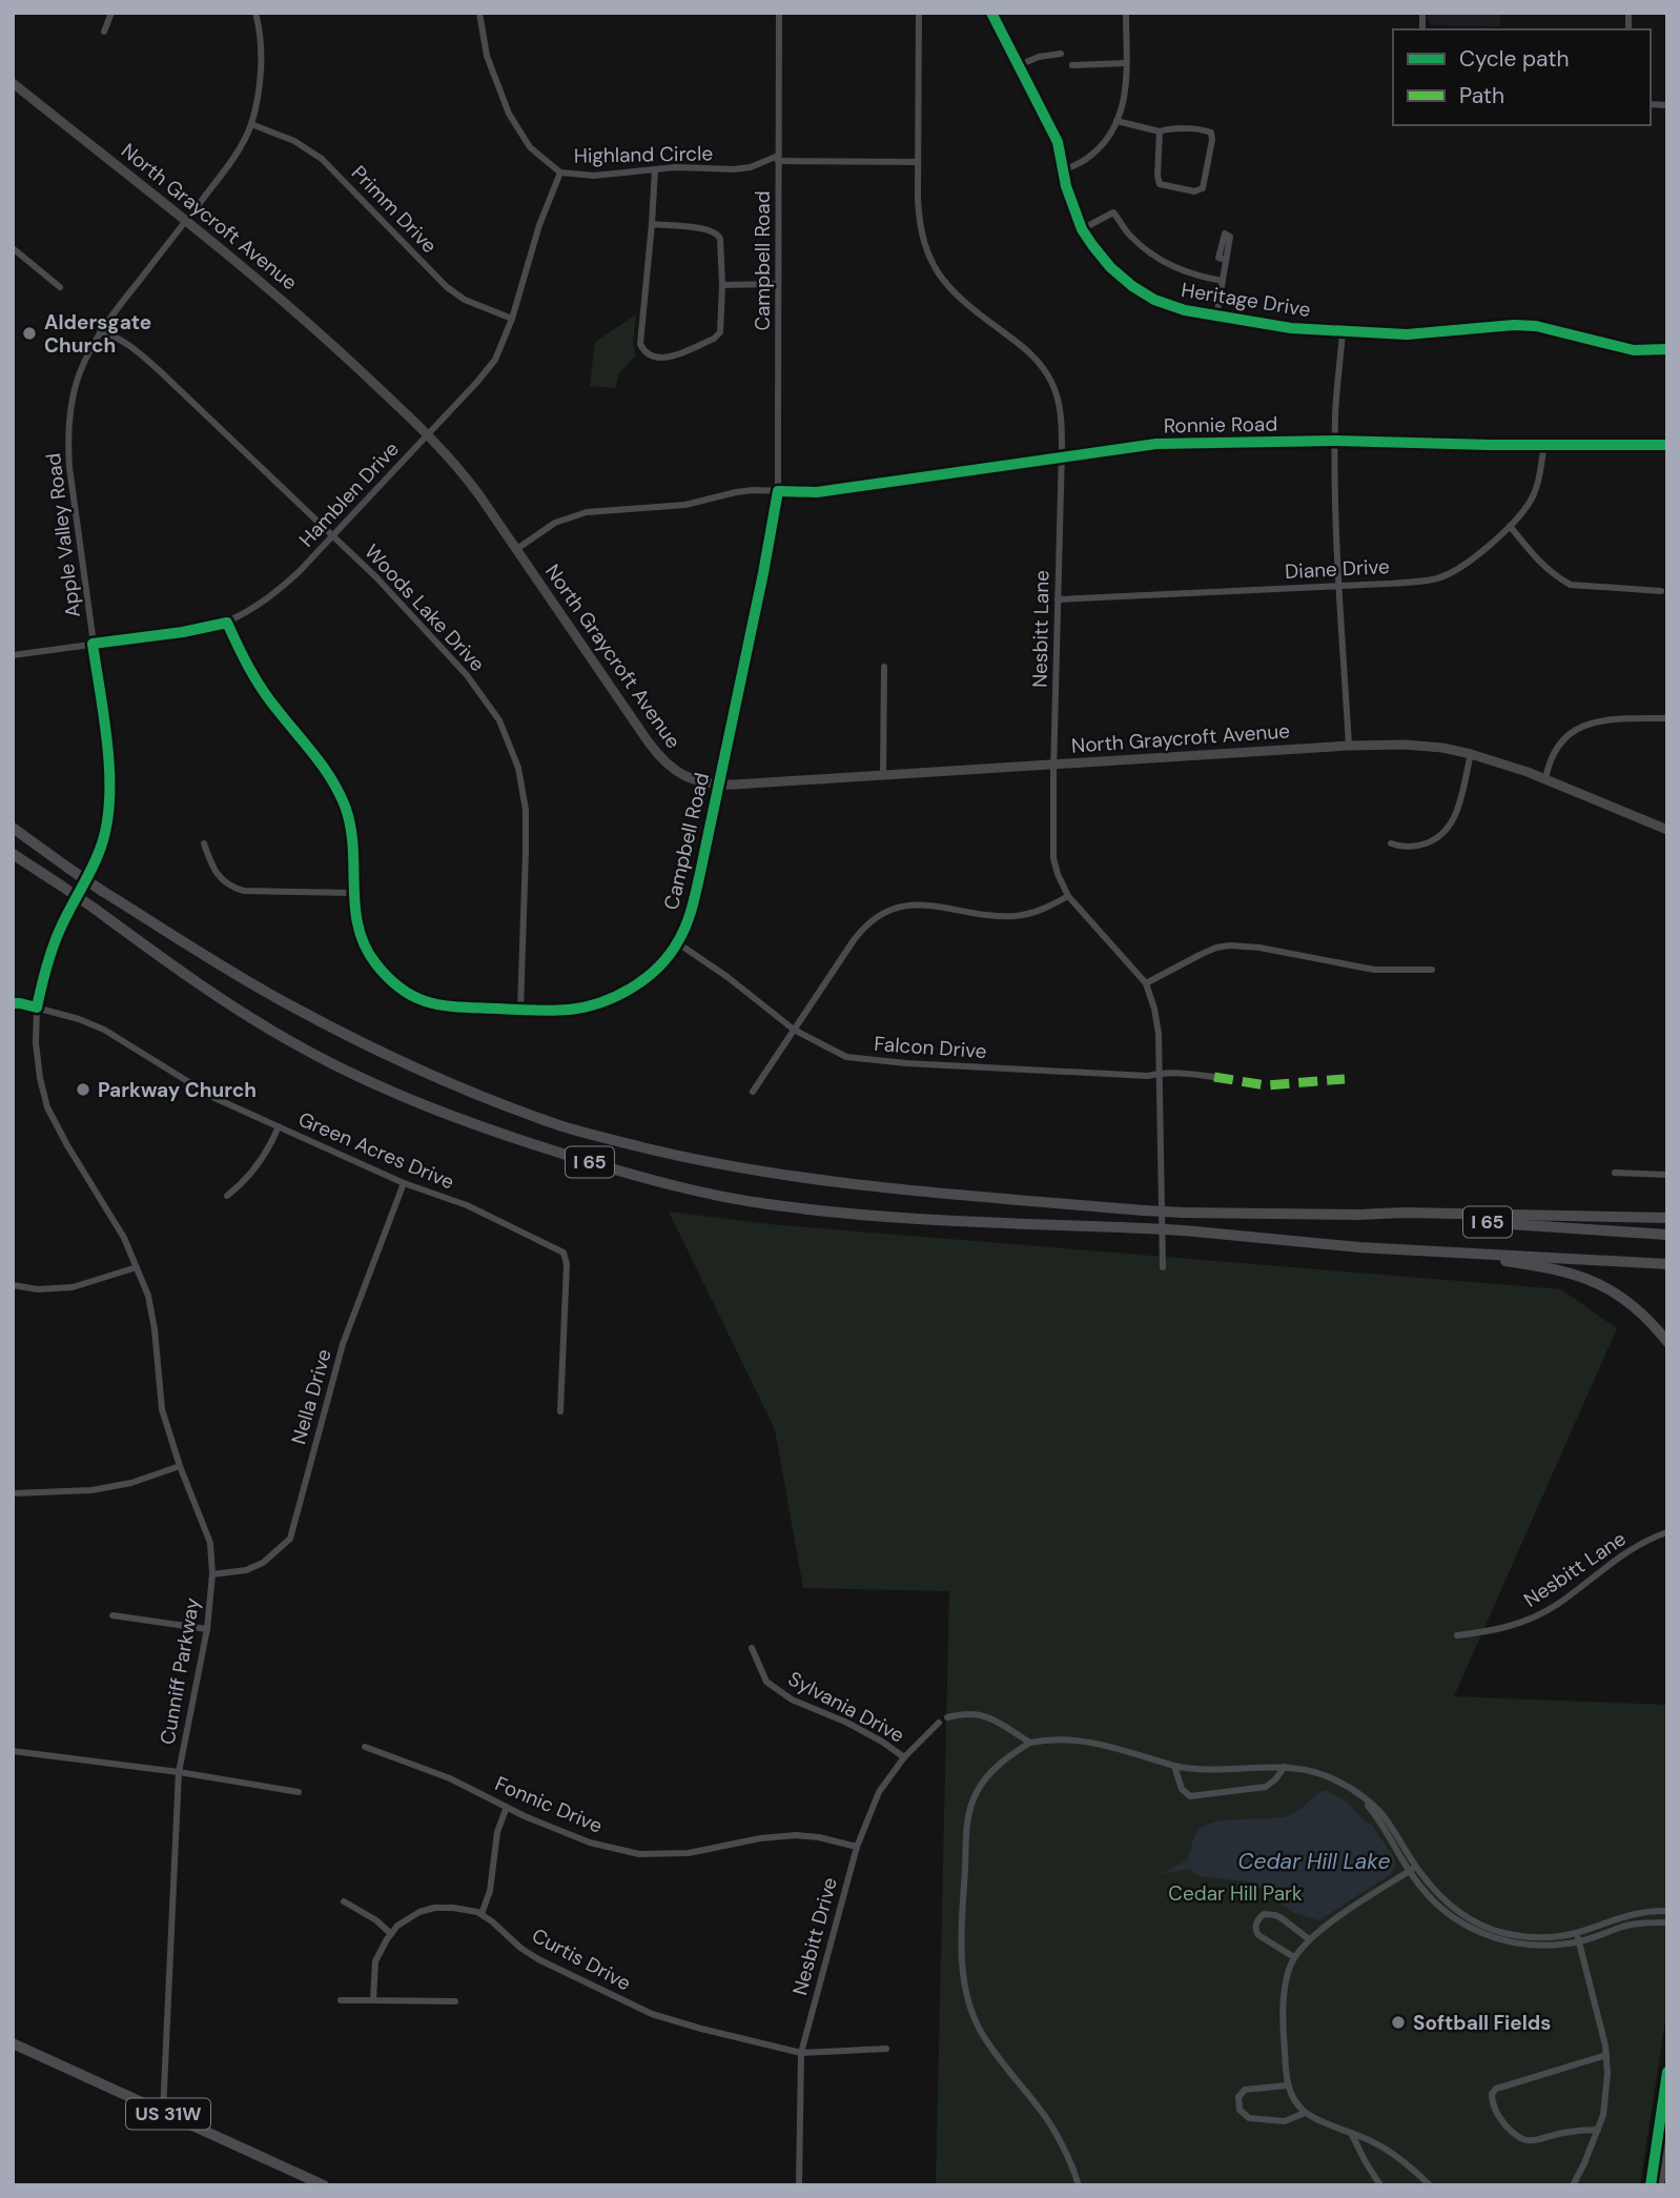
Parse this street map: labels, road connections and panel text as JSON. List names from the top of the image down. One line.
{"streets":{"highway":["I 65"],"main road":["US 31W"],"street":["Highland Circle","Primm Drive","North Graycroft Avenue","Campbell Road","Heritage Drive","Ronnie Road","Hamblen Drive","Apple Valley Road","Diane Drive","Woods Lake Drive","Nesbitt Lane","Falcon Drive","Green Acres Drive","Nella Drive","Cunniff Parkway","Sylvania Drive","Fonnic Drive","Nesbitt Drive","Curtis Drive"]},"crossings":[["Highland Circle","Campbell Road"],["Highland Circle","Hamblen Drive"],["Highland Circle","Nesbitt Lane"],["Primm Drive","Hamblen Drive"],["Primm Drive","Apple Valley Road"],["North Graycroft Avenue","Campbell Road"],["North Graycroft Avenue","Ronnie Road"],["North Graycroft Avenue","Hamblen Drive"],["North Graycroft Avenue","Apple Valley Road"],["North Graycroft Avenue","Nesbitt Lane"],["Campbell Road","Ronnie Road"],["Campbell Road","Woods Lake Drive"],["Campbell Road","Falcon Drive"],["Ronnie Road","Diane Drive"],["Ronnie Road","Nesbitt Lane"],["Hamblen Drive","Apple Valley Road"],["Hamblen Drive","Woods Lake Drive"],["Apple Valley Road","Woods Lake Drive"],["Apple Valley Road","Green Acres Drive"],["Apple Valley Road","Cunniff Parkway"],["Diane Drive","Nesbitt Lane"],["Nesbitt Lane","Falcon Drive"],["Green Acres Drive","Nella Drive"],["Green Acres Drive","Cunniff Parkway"],["Nella Drive","Cunniff Parkway"],["Cunniff Parkway","US 31W"],["Sylvania Drive","Nesbitt Drive"],["Fonnic Drive","Nesbitt Drive"],["Nesbitt Drive","Curtis Drive"]],"water":["Cedar Hill Lake"],"parks":["Cedar Hill Park"],"places":["Aldersgate Church","Parkway Church","Softball Fields"],"legend":["Cycle path","Path"]}
